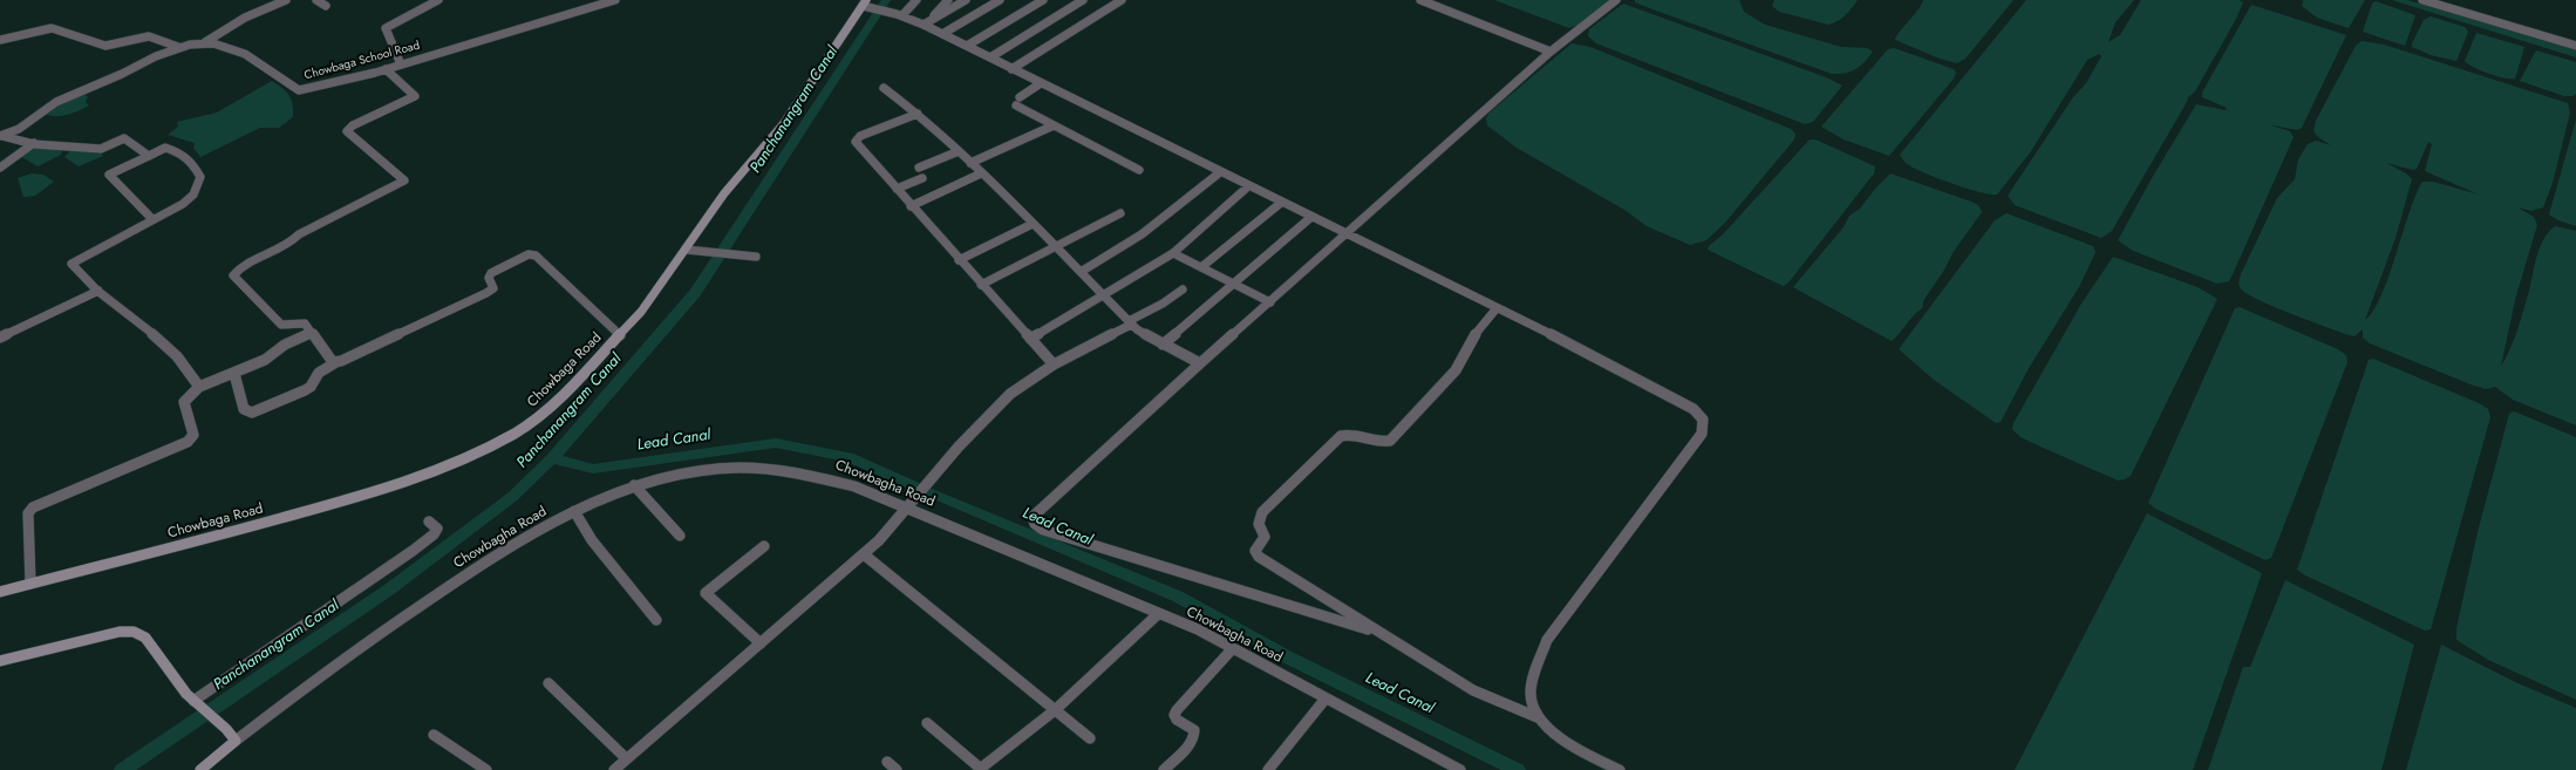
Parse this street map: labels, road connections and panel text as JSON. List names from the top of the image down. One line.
{"streets":{"street":["Chowbaga School Road","Chowbaga Road","Chowbagha Road"]},"water":["Panchanangram Canal","Lead Canal"]}
